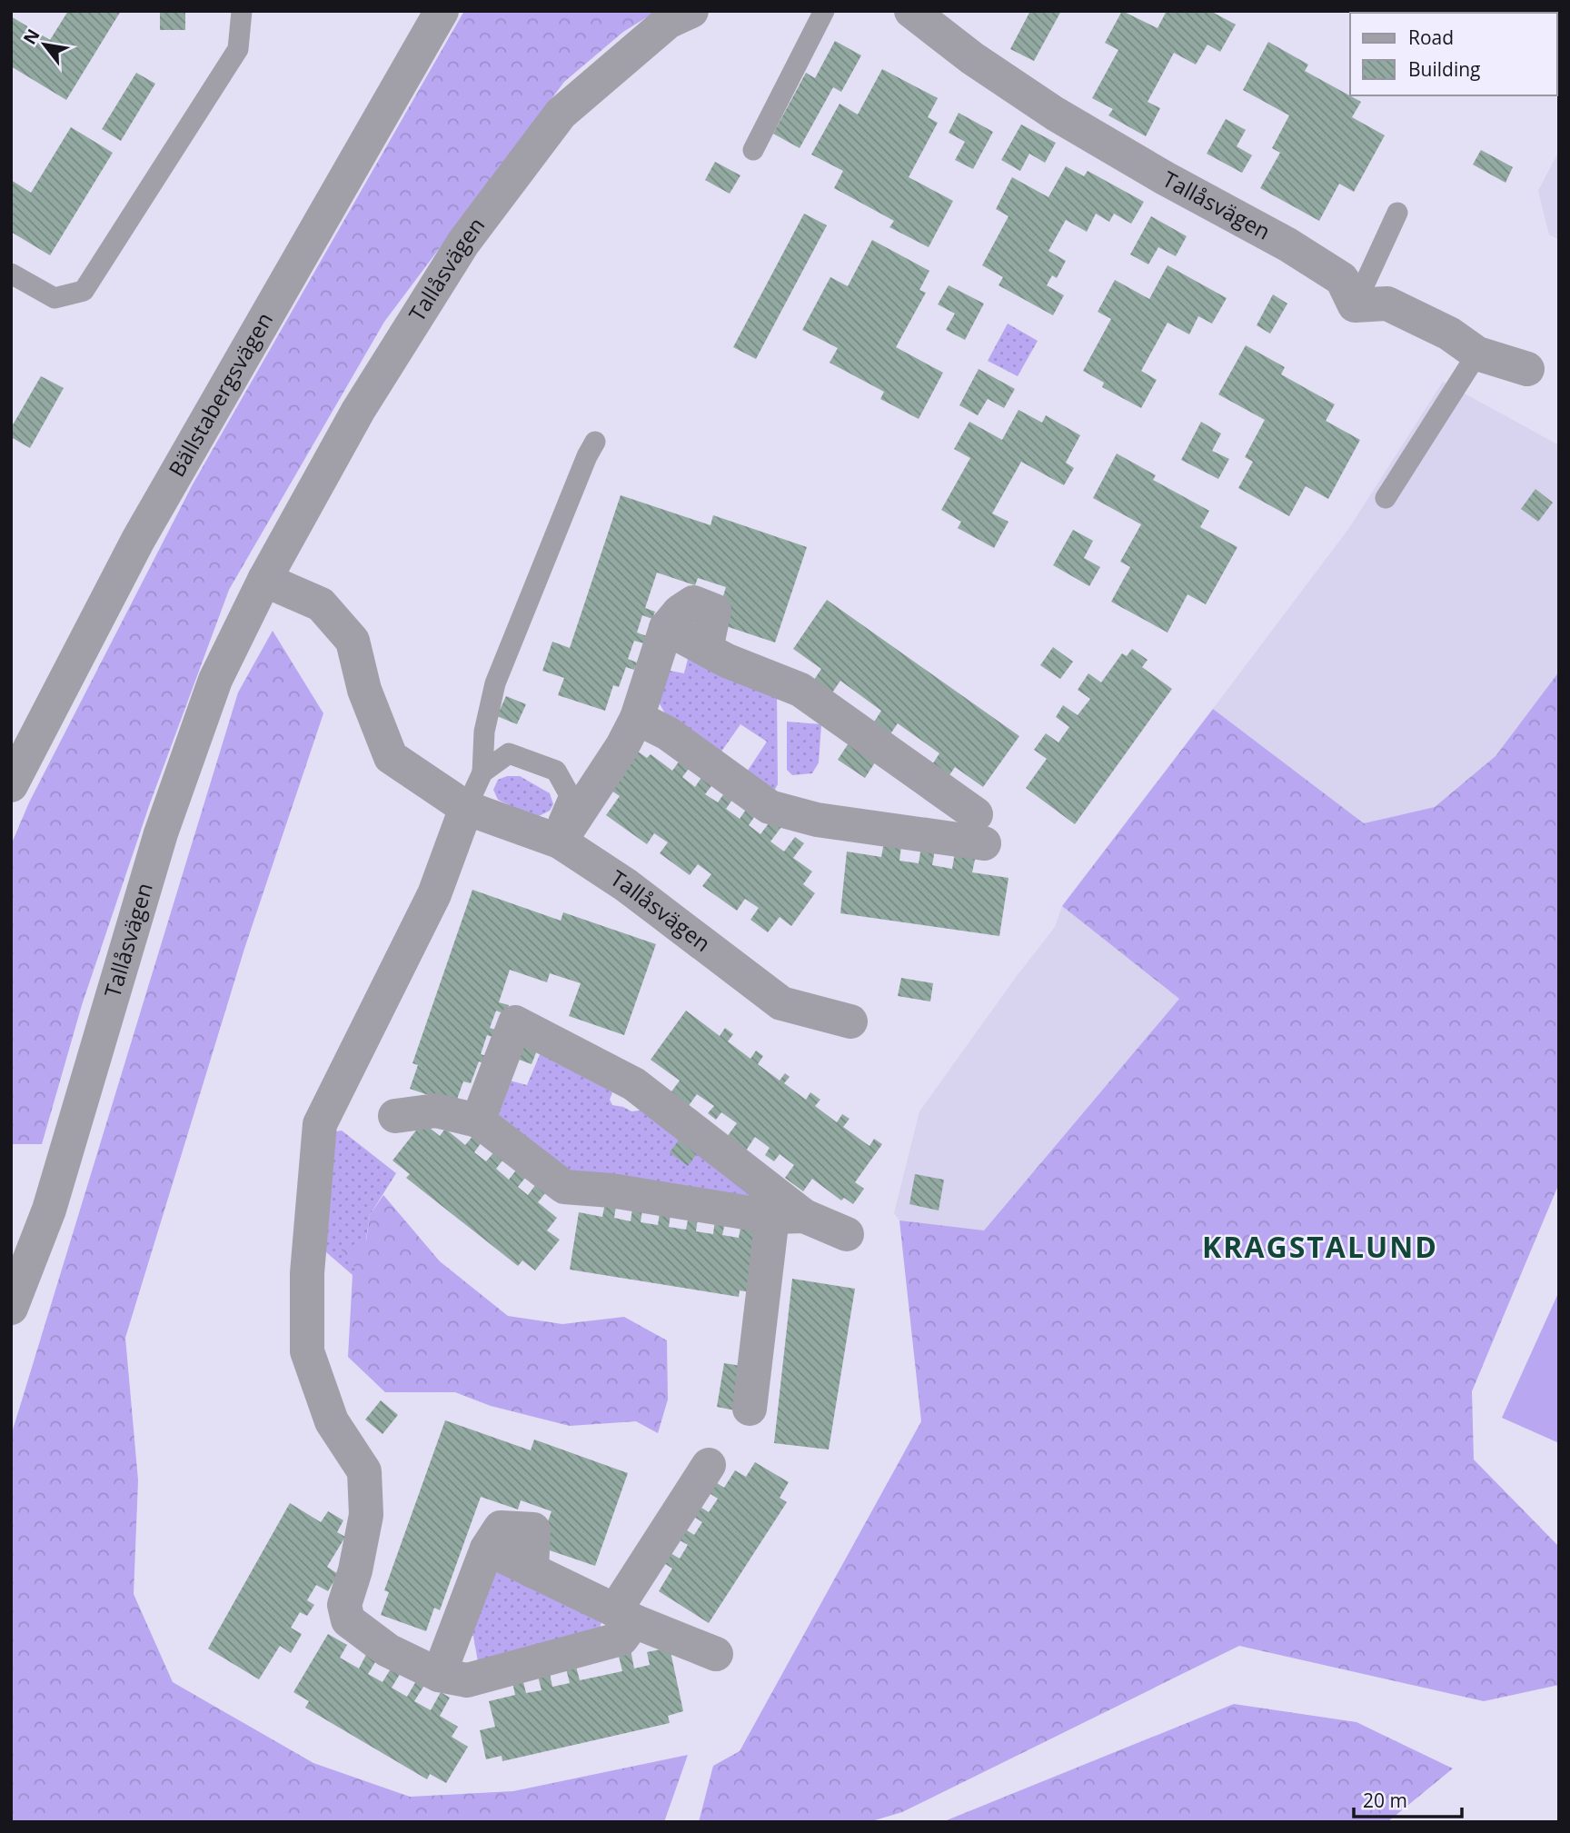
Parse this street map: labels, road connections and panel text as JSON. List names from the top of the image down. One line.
{"streets":{"street":["Tallåsvägen","Bällstabergsvägen"]},"districts":["KRAGSTALUND"],"legend":["Road","Building"],"scale_bar":"20 m","north":"top left"}
